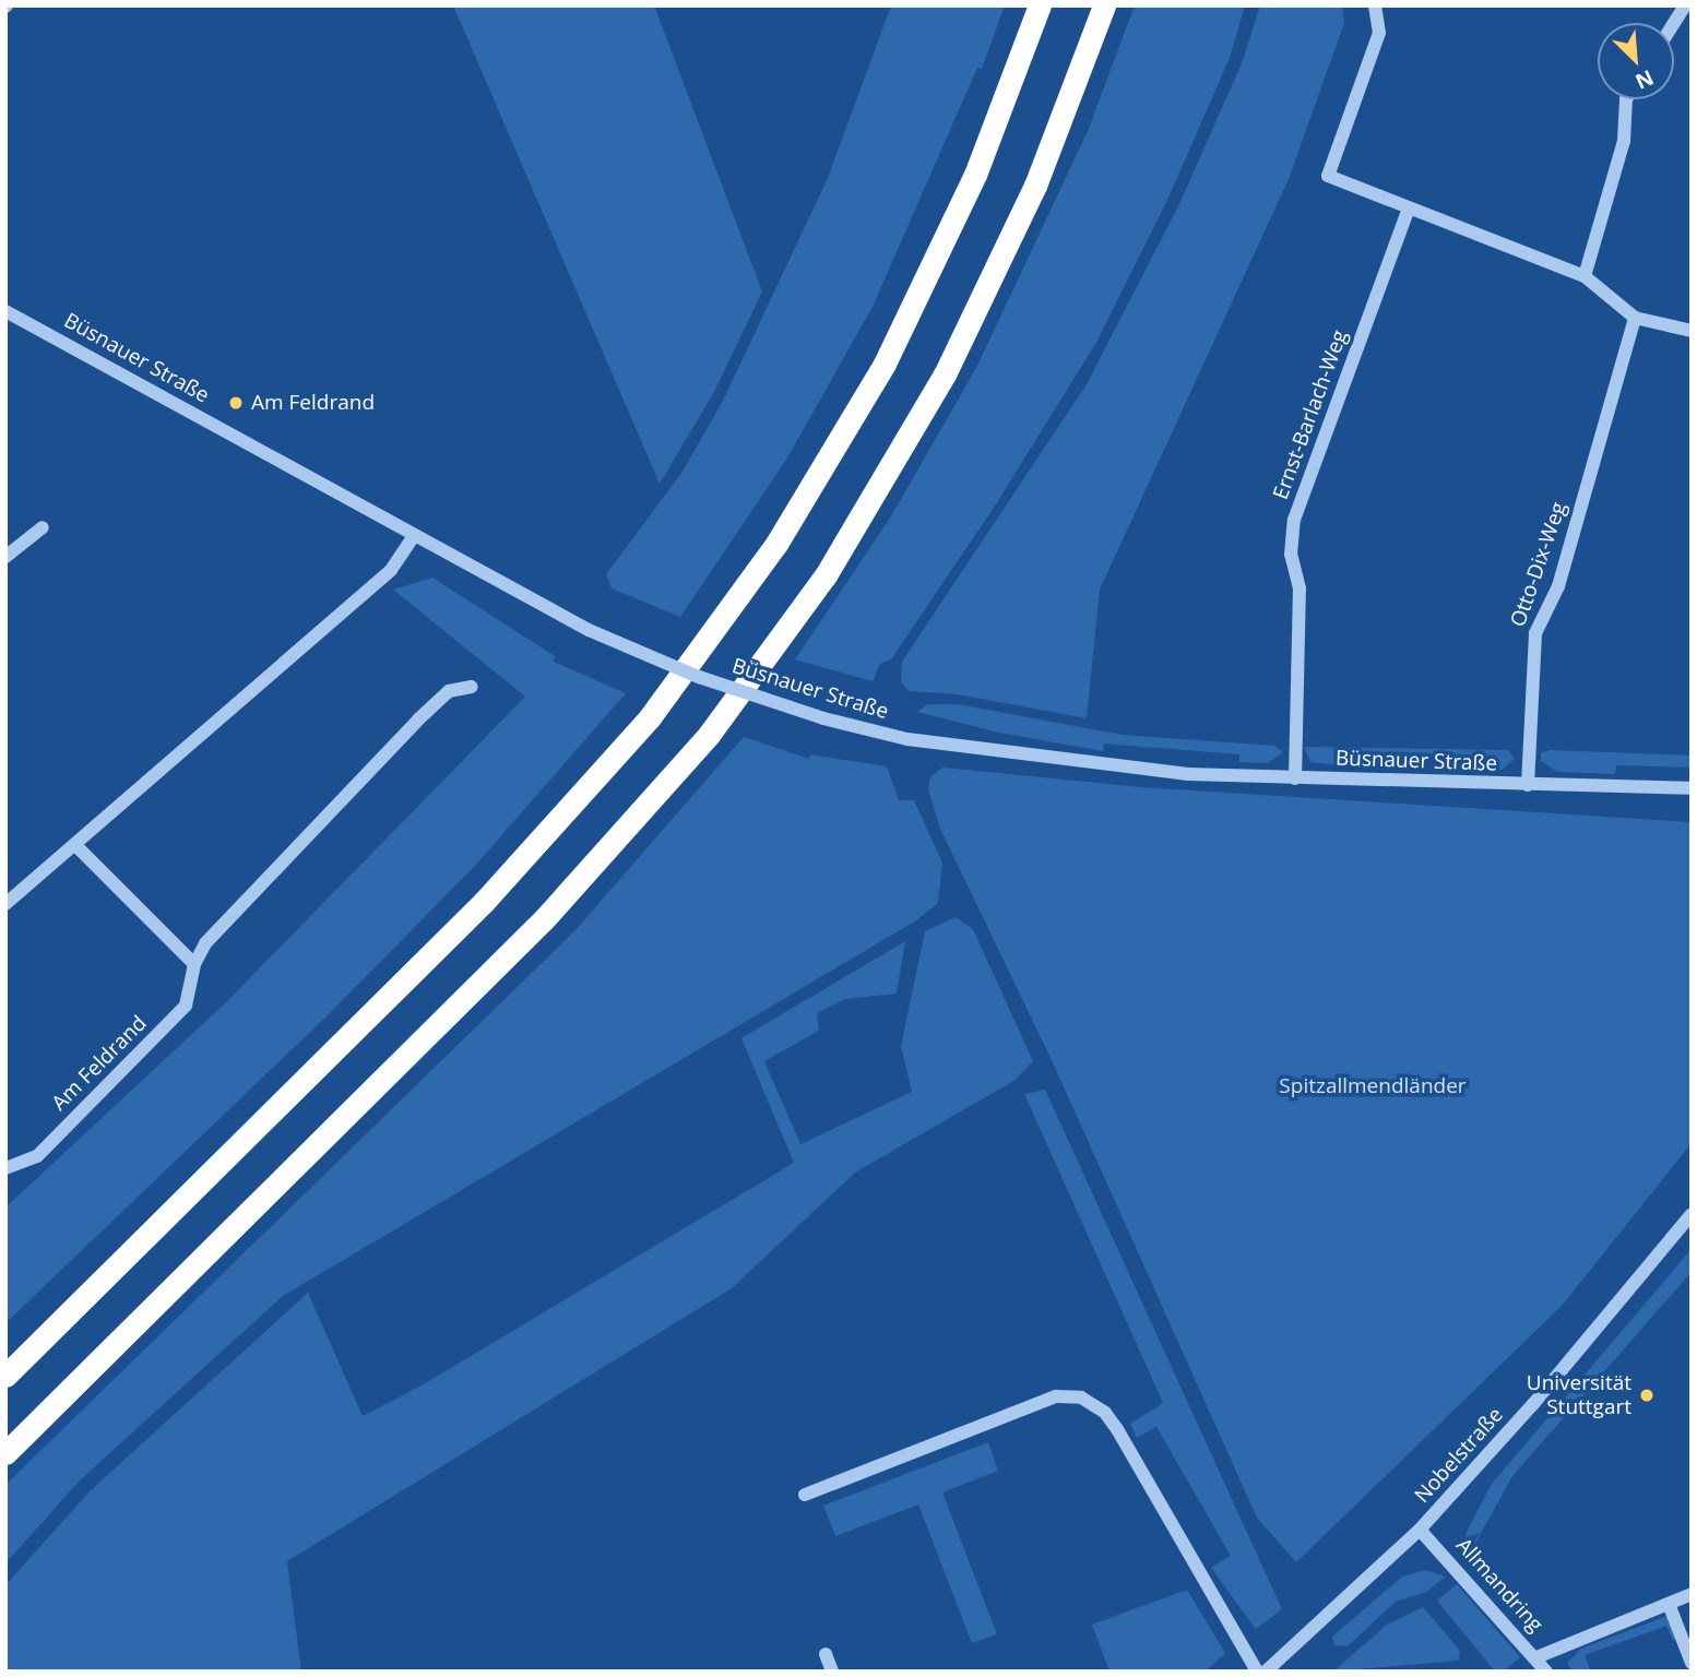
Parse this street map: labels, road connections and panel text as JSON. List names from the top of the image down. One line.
{"streets":{"street":["Büsnauer Straße","Ernst-Barlach-Weg","Otto-Dix-Weg","Am Feldrand","Nobelstraße","Allmandring"]},"crossings":[["Büsnauer Straße","Ernst-Barlach-Weg"],["Büsnauer Straße","Otto-Dix-Weg"],["Nobelstraße","Allmandring"]],"parks":["Spitzallmendländer"],"places":["Am Feldrand","Universität Stuttgart"],"north":"bottom right"}
